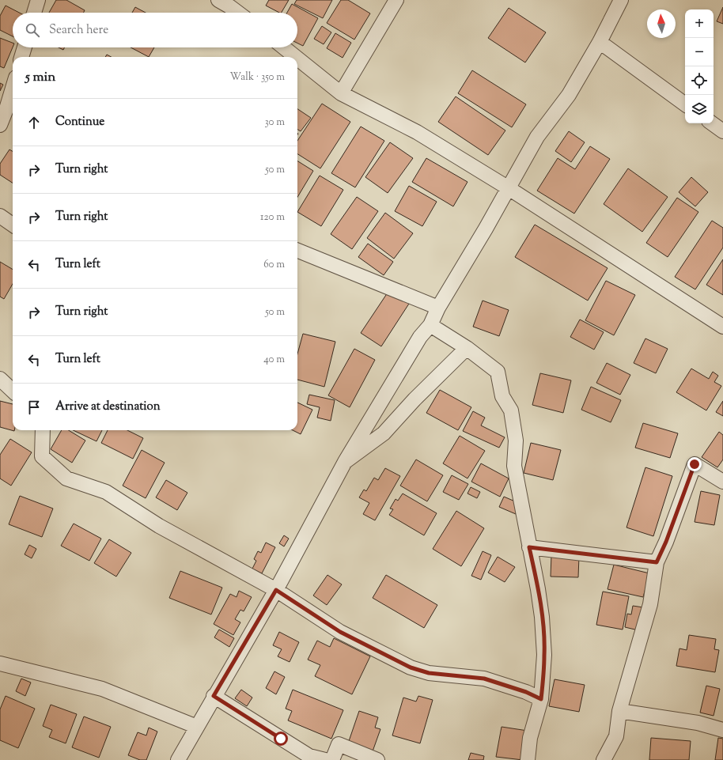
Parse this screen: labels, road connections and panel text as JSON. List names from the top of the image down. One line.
{"north":"top","page":{"map_buttons":["+","−"],"search":"Search here","heading":["5 min","Walk · 350 m"],"list":[["Continue","30 m"],["Turn right","50 m"],["Turn right","120 m"],["Turn left","60 m"],["Turn right","50 m"],["Turn left","40 m"],"Arrive at destination"]}}
